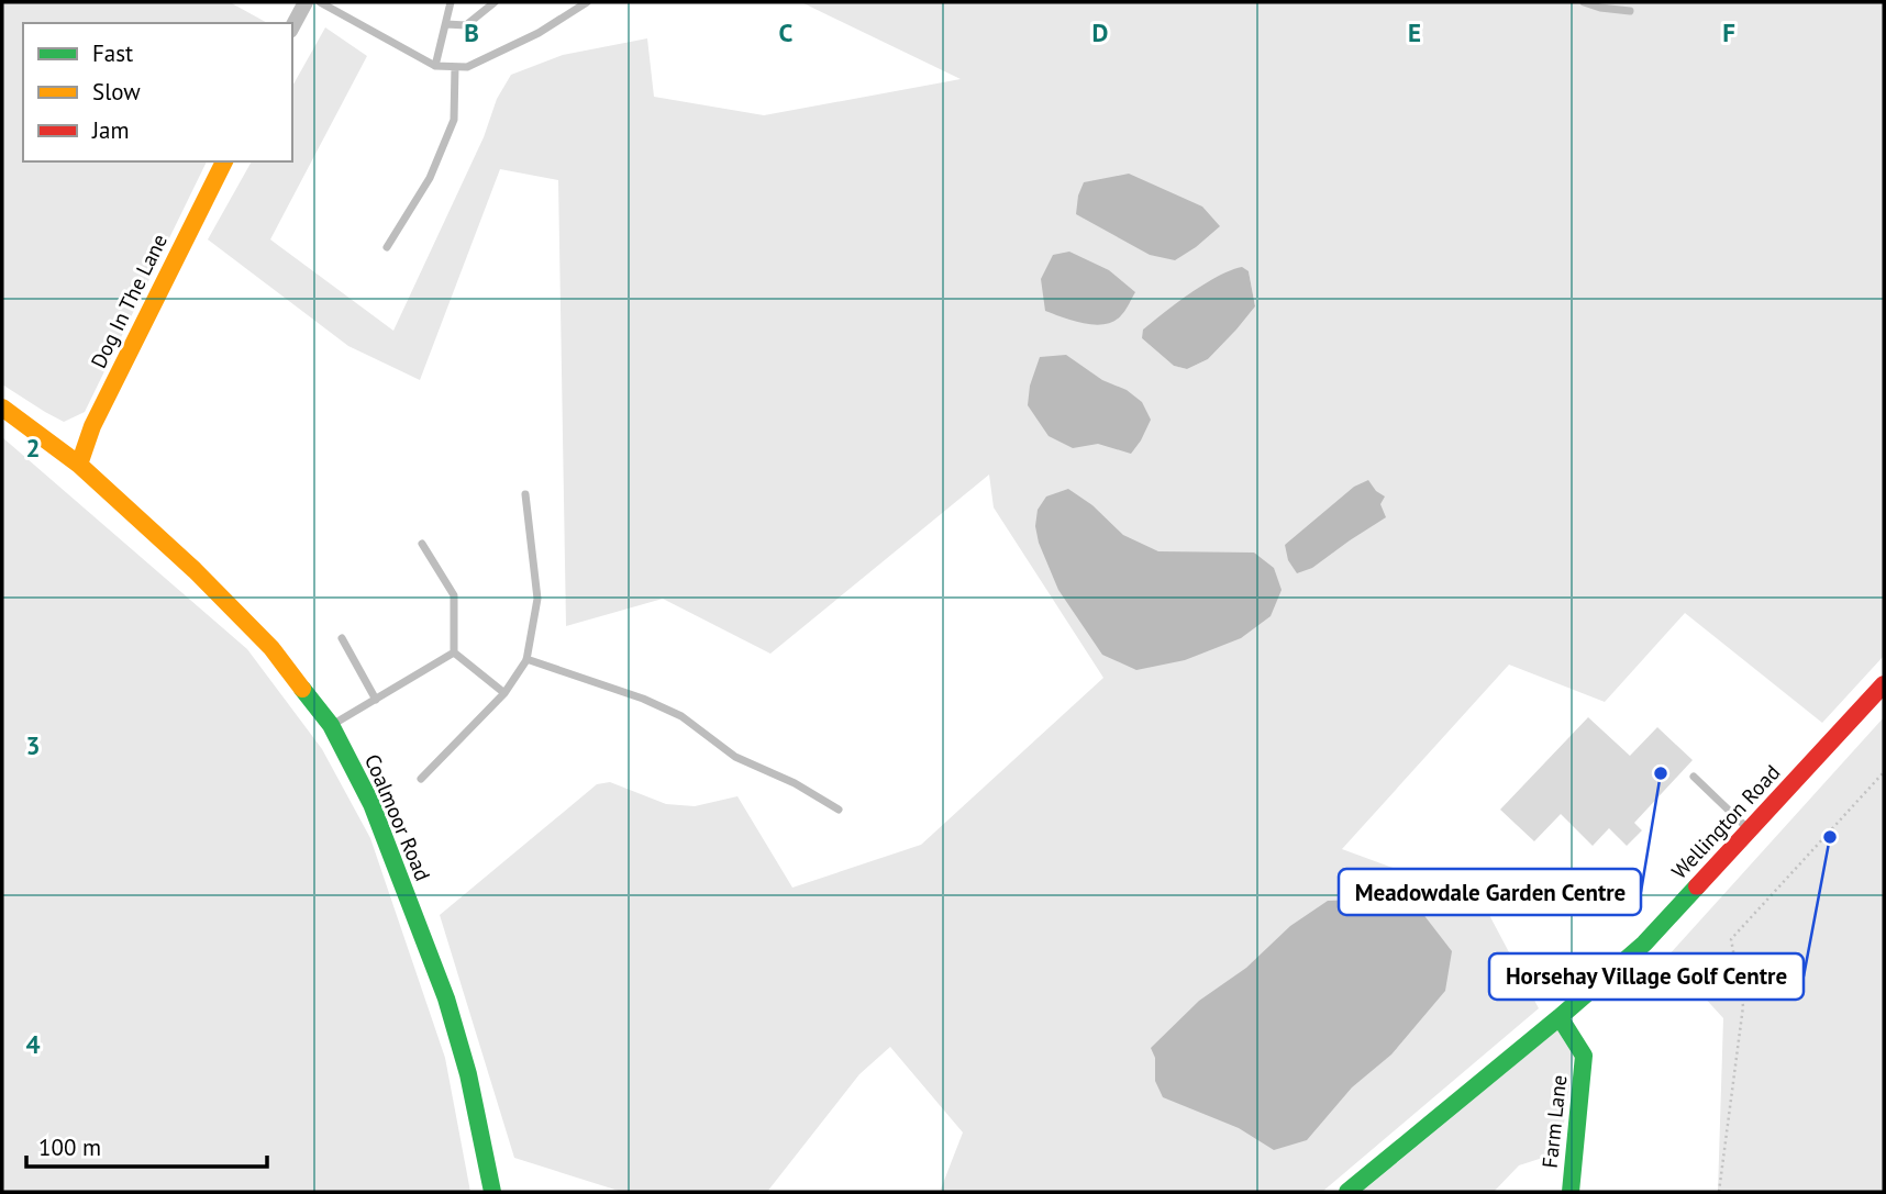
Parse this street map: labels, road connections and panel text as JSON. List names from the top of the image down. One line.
{"streets":{"street":["Dog In The Lane","Coalmoor Road","Wellington Road","Farm Lane"]},"crossings":[["Dog In The Lane","Coalmoor Road"],["Wellington Road","Farm Lane"]],"places":["Meadowdale Garden Centre","Horsehay Village Golf Centre"],"legend":["Fast","Slow","Jam"],"scale_bar":"100 m","grid":{"columns":["B","C","D","E","F"],"rows":["2","3","4"]}}
